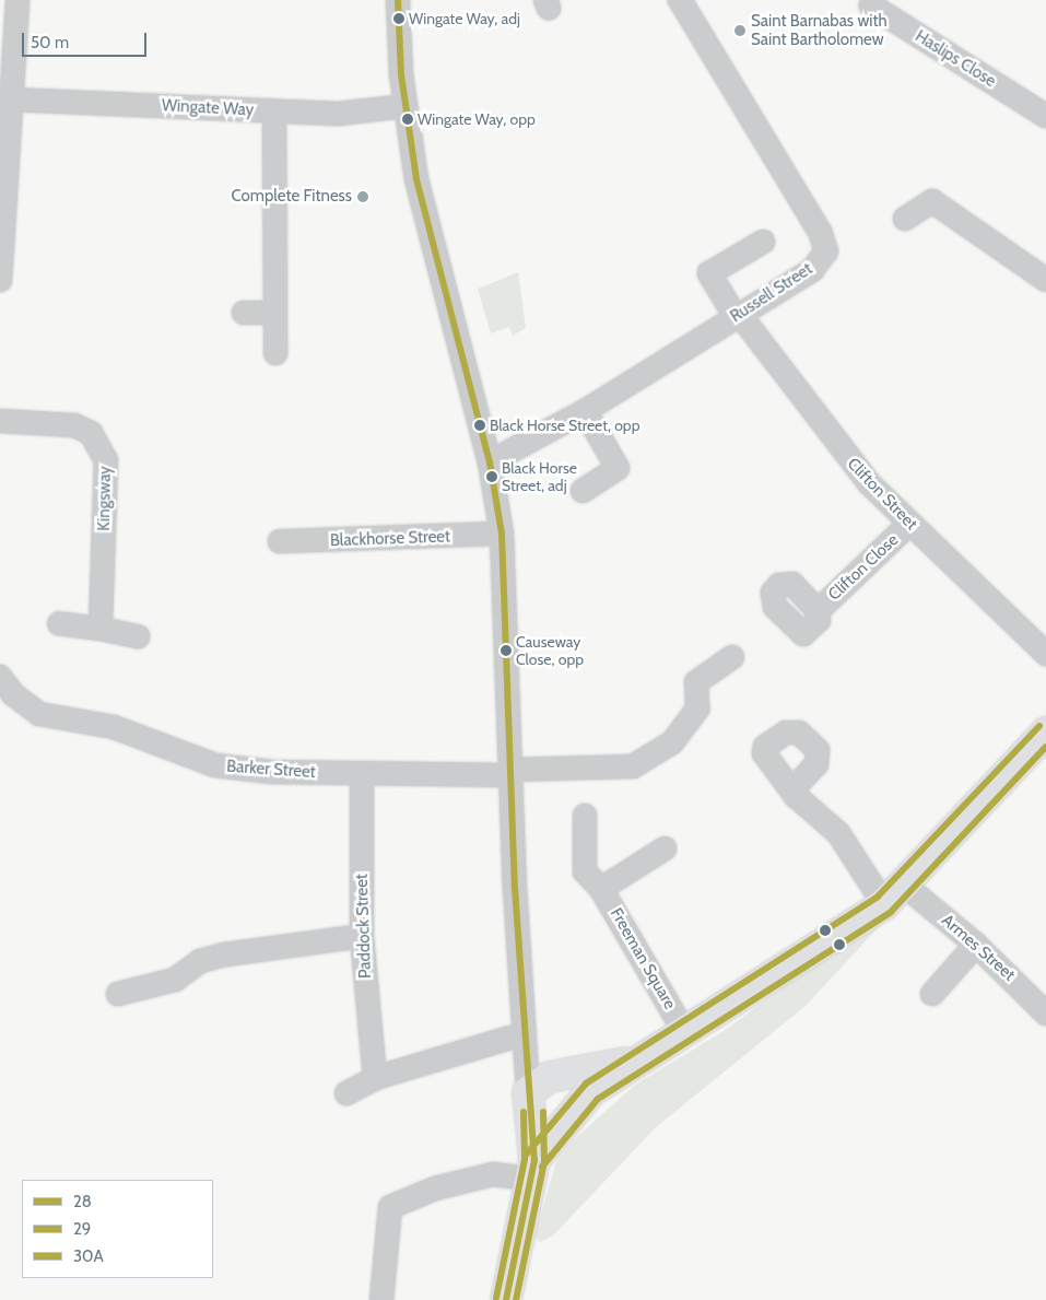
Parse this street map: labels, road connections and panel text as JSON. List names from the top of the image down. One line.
{"streets":{"street":["Haslips Close","Wingate Way","Russell Street","Clifton Street","Kingsway","Blackhorse Street","Clifton Close","Barker Street","Paddock Street","Armes Street","Freeman Square"]},"crossings":[["Russell Street","Clifton Street"],["Clifton Street","Clifton Close"],["Barker Street","Paddock Street"]],"places":["Wingate Way, adj","Saint Barnabas with Saint Bartholomew","Wingate Way, opp","Complete Fitness","Black Horse Street, opp","Black Horse Street, adj","Causeway Close, opp"],"lines":["transit line 28","transit line 30A","transit line 29"],"legend":["28","29","30A"],"scale_bar":"50 m"}
